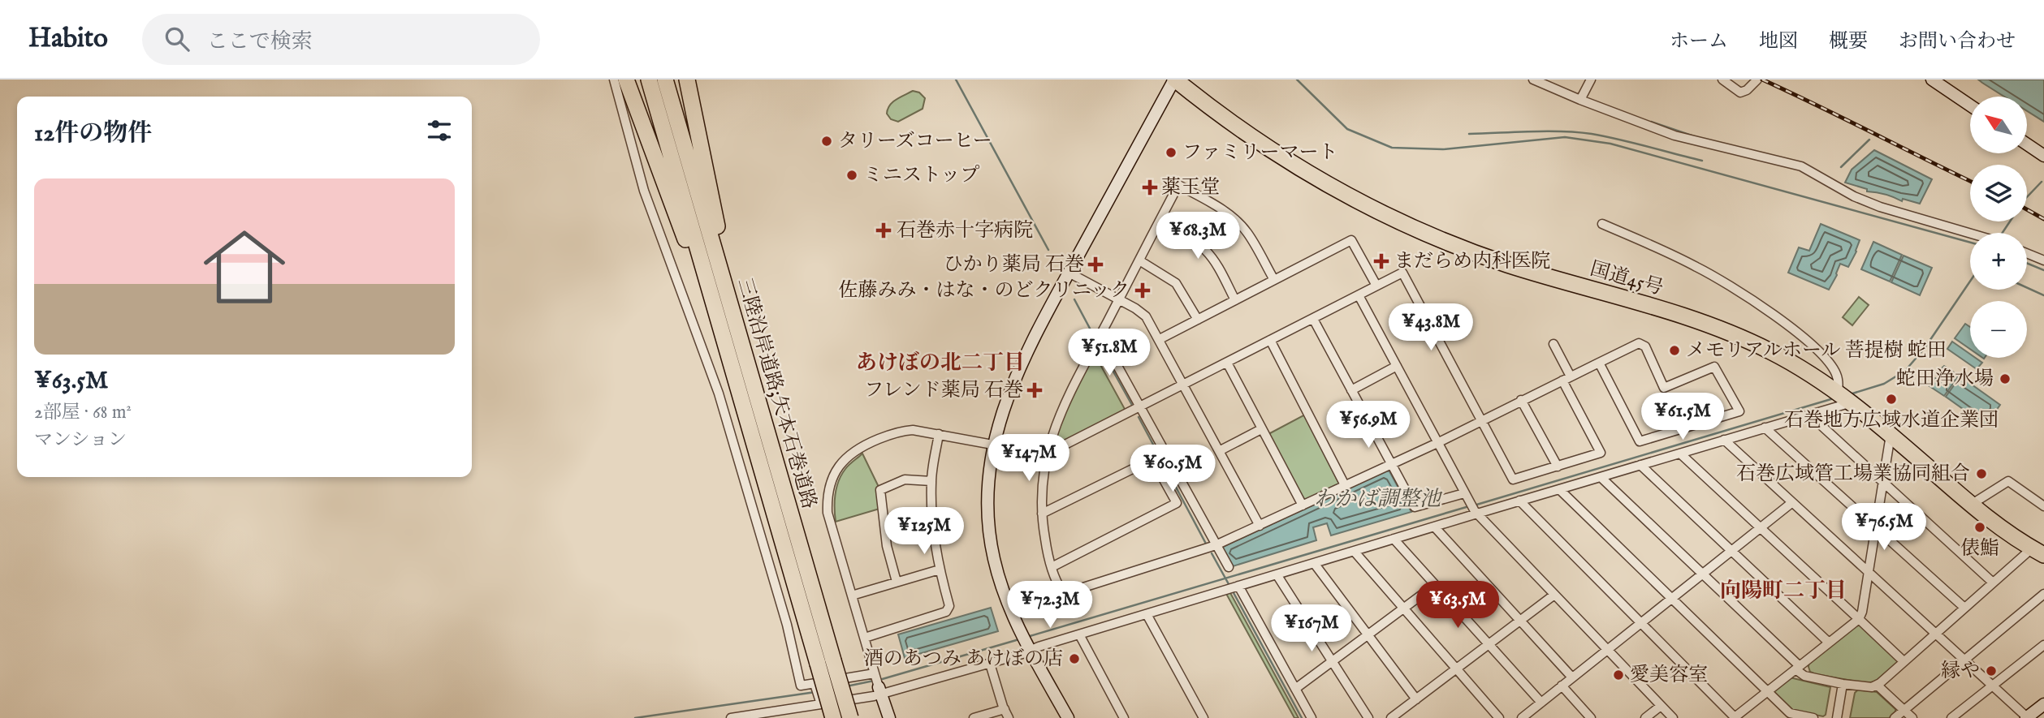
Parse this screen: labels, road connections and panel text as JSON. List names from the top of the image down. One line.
{"streets":{"highway":["国道45号","三陸沿岸道路;矢本石巻道路"]},"districts":["あけぼの北二丁目","向陽町二丁目"],"water":["わかば調整池"],"places":{"other":["タリーズコーヒー","ファミリーマート","ミニストップ","メモリアルホール 菩提樹 蛇田","蛇田浄水場","石巻地方広域水道企業団","石巻広域管工場業協同組合","俵鮨","酒のあつみ あけぼの店","縁や","愛美容室"],"health":["薬王堂","石巻赤十字病院","まだらめ内科医院","ひかり薬局 石巻","佐藤みみ・はな・のどクリニック","フレンド薬局 石巻"]},"north":"top left","page":{"header":"Habito","search":"ここで検索","nav":["ホーム","地図","概要","お問い合わせ"],"map_buttons":["+","−"],"heading":"12件の物件","list":[{"name":"¥63.5M","note":"2部屋 · 68 m² · マンション"}],"price":["¥68.3M","¥43.8M","¥51.8M","¥61.5M","¥56.9M","¥147M","¥60.5M","¥76.5M","¥125M","¥72.3M","¥63.5M","¥167M"]}}
